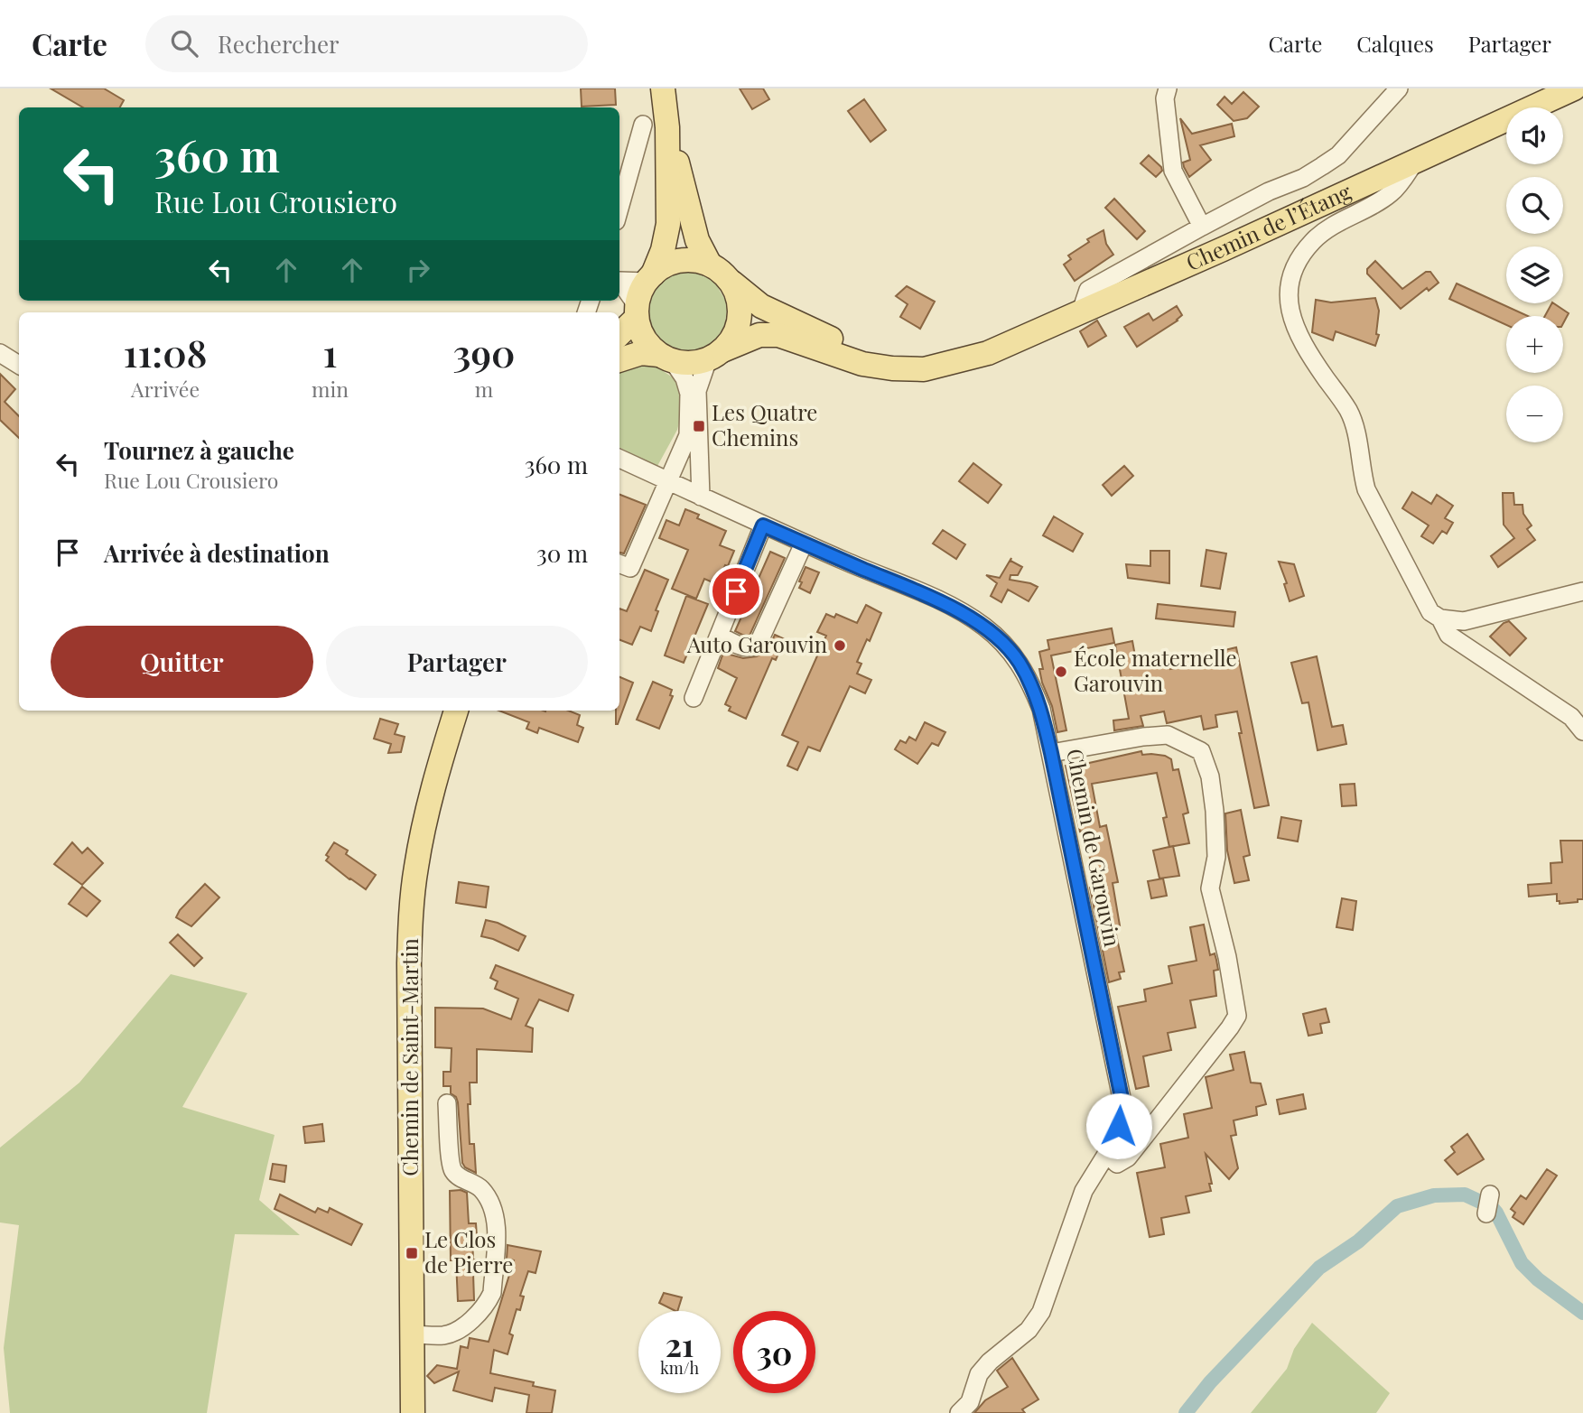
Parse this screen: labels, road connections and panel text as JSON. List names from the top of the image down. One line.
{"streets":{"main road":["Chemin de l’Étang","Chemin de Saint-Martin"],"street":["Chemin de Garouvin"]},"places":{"transit":["Les Quatre Chemins","Le Clos de Pierre"],"other":["Auto Garouvin","École maternelle Garouvin"]},"page":{"header":"Carte","search":"Rechercher","nav":["Carte","Calques","Partager"],"map_buttons":["+","−"],"turn":["360 m","Rue Lou Crousiero"],"eta":["11:08","Arrivée","1","min","390","m"],"list":[{"name":"Tournez à gauche","note":"Rue Lou Crousiero","value":"360 m"},{"name":"Arrivée à destination","value":"30 m"}],"buttons":["Quitter","Partager"],"speed":"21 km/h","limit":"30"}}
